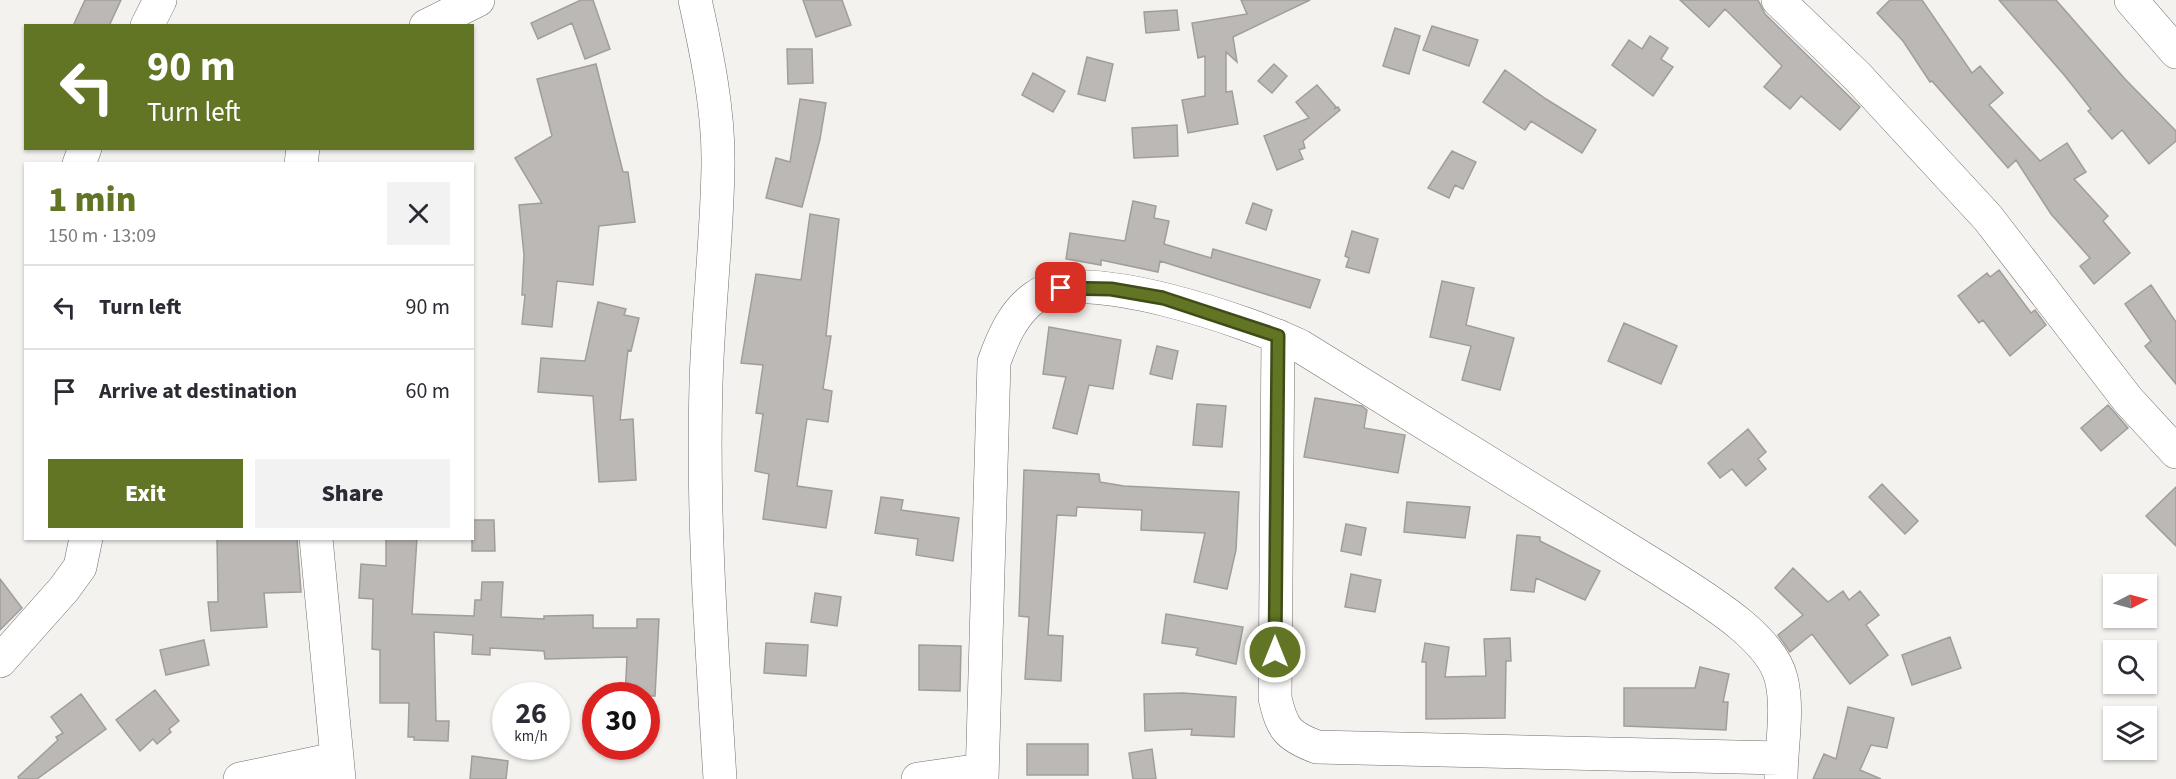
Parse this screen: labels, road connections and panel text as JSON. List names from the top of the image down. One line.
{"north":"right","page":{"turn":["90 m","Turn left"],"heading":["1 min","150 m · 13:09"],"list":[{"name":"Turn left","value":"90 m"},{"name":"Arrive at destination","value":"60 m"}],"buttons":["Exit","Share"],"speed":"26 km/h","limit":"30"}}
